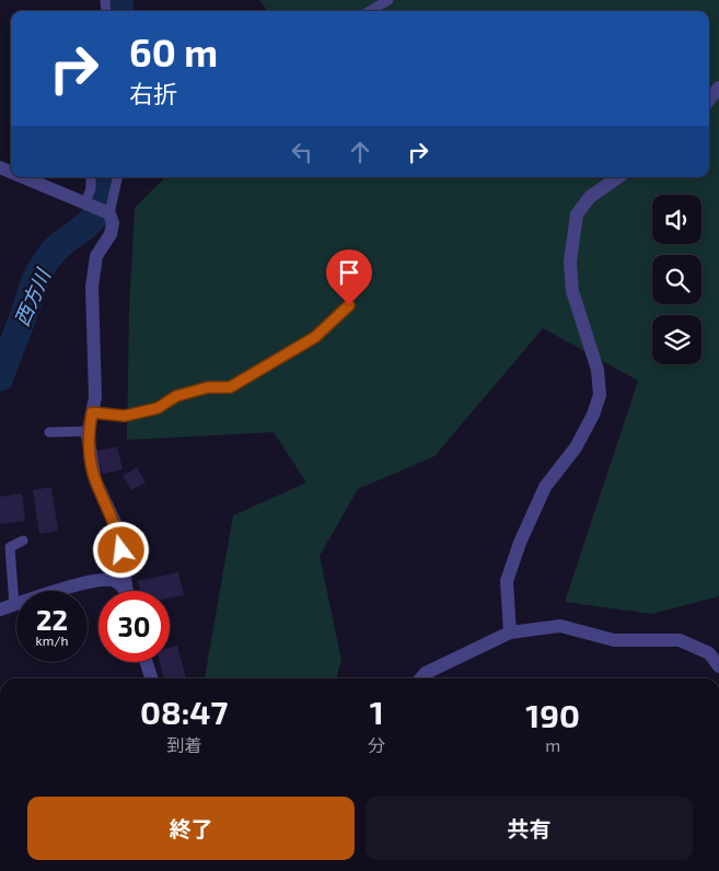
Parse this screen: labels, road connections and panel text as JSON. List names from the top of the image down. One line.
{"water":["西方川"],"page":{"turn":["60 m","右折"],"speed":"22 km/h","limit":"30","eta":["08:47","到着","1","分","190","m"],"buttons":["終了","共有"]}}
